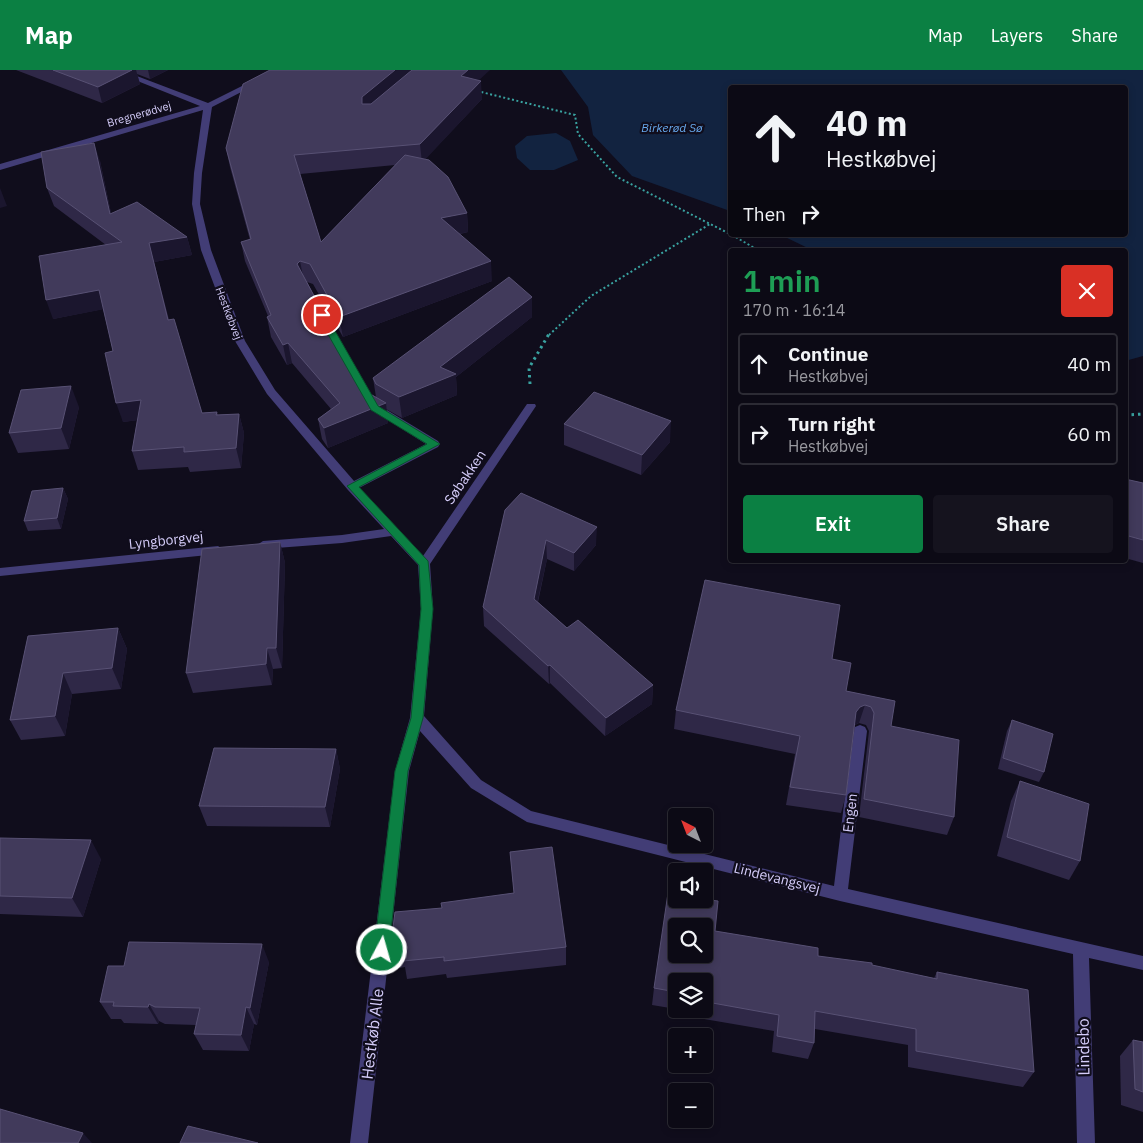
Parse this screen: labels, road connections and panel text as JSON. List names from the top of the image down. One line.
{"streets":{"street":["Bregnerødvej","Hestkøbvej","Søbakken","Lyngborgvej","Engen","Lindevangsvej","Hestkøb Alle","Lindebo"]},"crossings":[["Bregnerødvej","Hestkøbvej"],["Hestkøbvej","Søbakken"],["Engen","Lindevangsvej"],["Lindevangsvej","Hestkøb Alle"],["Lindevangsvej","Lindebo"]],"water":["Birkerød Sø"],"north":"top left","page":{"header":"Map","nav":["Map","Layers","Share"],"turn":["40 m","Hestkøbvej"],"then":"Then","heading":["1 min","170 m · 16:14"],"list":[{"name":"Continue","note":"Hestkøbvej","value":"40 m"},{"name":"Turn right","note":"Hestkøbvej","value":"60 m"}],"buttons":["Exit","Share"],"map_buttons":["+","−"]}}
